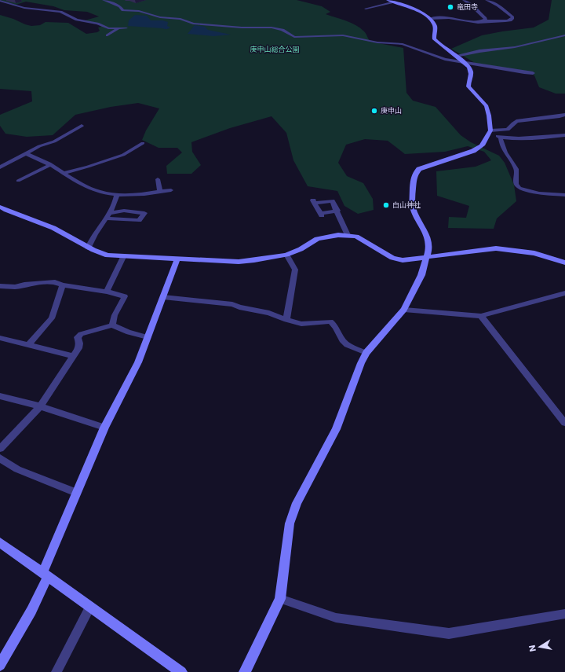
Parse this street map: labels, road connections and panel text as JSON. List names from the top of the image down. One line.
{"parks":["庚申山総合公園"],"places":["竜田寺","庚申山","白山神社"],"north":"left"}
